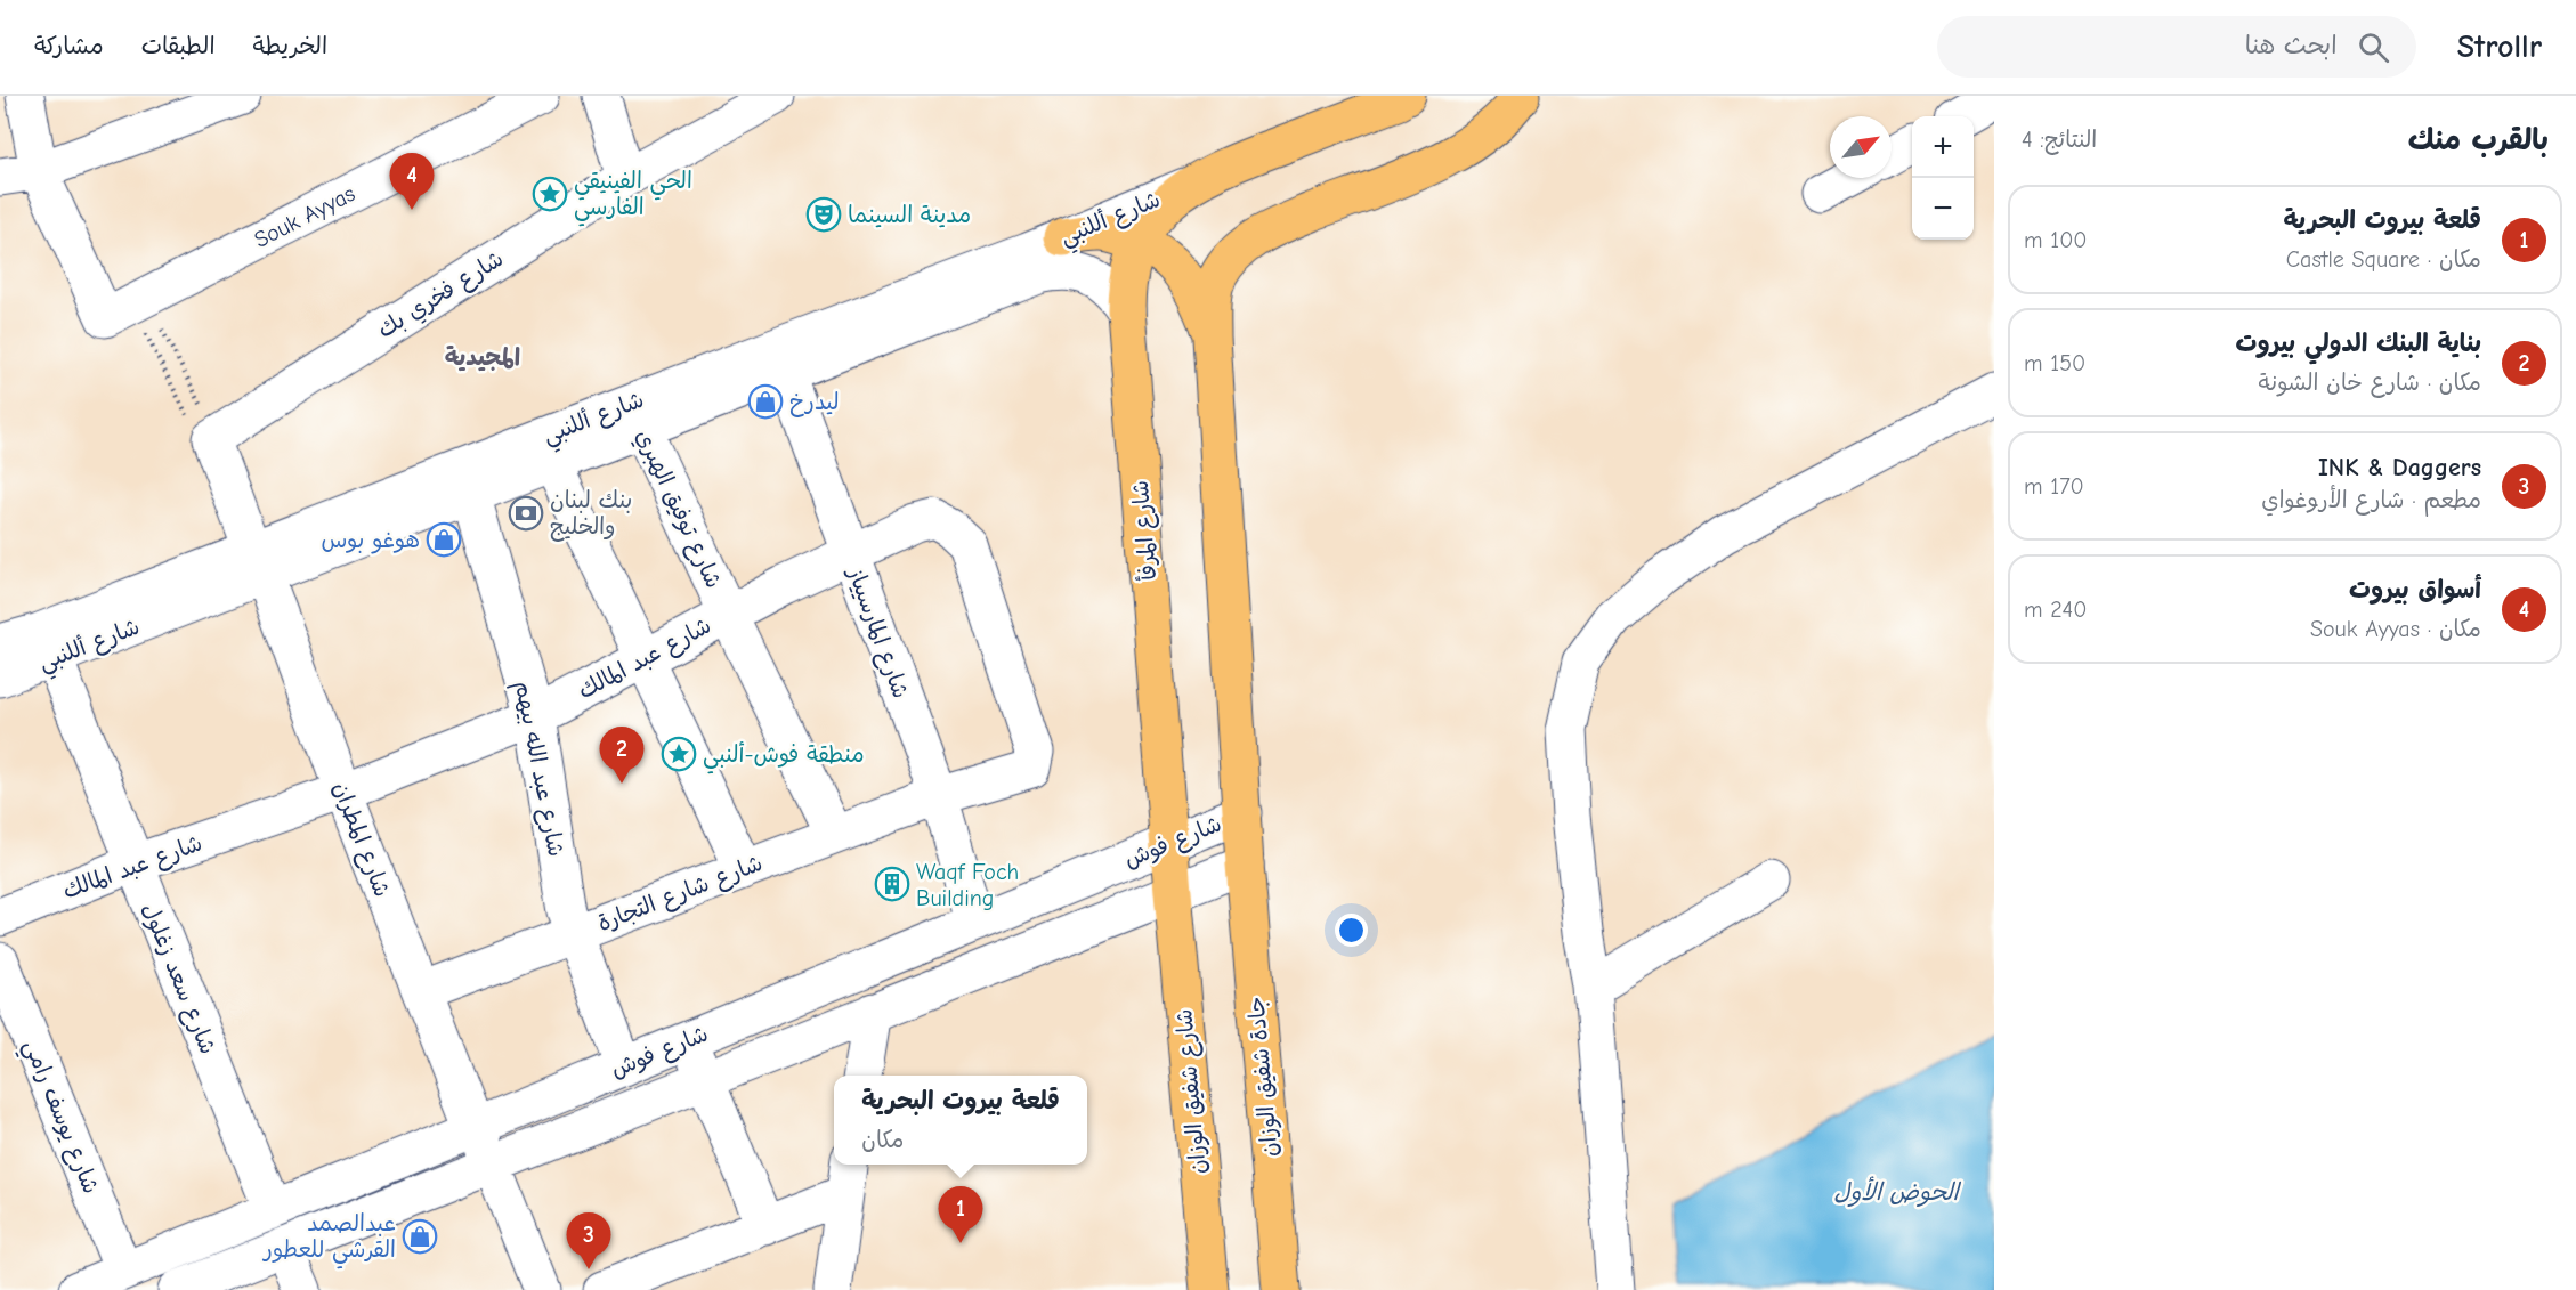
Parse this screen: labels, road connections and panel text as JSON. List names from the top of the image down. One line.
{"streets":{"highway":["شارع المرفأ","جادة شفيق الوزان","شارع شفيق الوزان"],"street":["Souk Ayyas","شارع أللنبي","شارع فخري بك","شارع توفيق الهبري","شارع المارسيياز","شارع عبد المالك","شارع عبد الله بيهم","شارع المطران","شارع فوش","شارع شارع التجارة","شارع سعد زغلول","شارع يوسف رامي"]},"crossings":[["شارع أللنبي","شارع فخري بك"],["شارع أللنبي","شارع توفيق الهبري"],["شارع أللنبي","شارع المرفأ"],["شارع أللنبي","شارع المارسيياز"],["شارع أللنبي","شارع عبد الله بيهم"],["شارع أللنبي","شارع المطران"],["شارع أللنبي","شارع سعد زغلول"],["شارع فخري بك","شارع المطران"],["شارع توفيق الهبري","شارع عبد المالك"],["شارع توفيق الهبري","شارع شارع التجارة"],["شارع المرفأ","شارع فوش"],["شارع المرفأ","شارع شفيق الوزان"],["شارع المارسيياز","شارع عبد المالك"],["شارع المارسيياز","شارع فوش"],["شارع المارسيياز","شارع شارع التجارة"],["شارع عبد المالك","شارع عبد الله بيهم"],["شارع عبد المالك","شارع المطران"],["شارع عبد المالك","شارع شارع التجارة"],["شارع عبد المالك","شارع سعد زغلول"],["شارع عبد الله بيهم","شارع فوش"],["شارع عبد الله بيهم","شارع شارع التجارة"],["شارع المطران","شارع فوش"],["شارع المطران","شارع شارع التجارة"],["شارع فوش","شارع سعد زغلول"],["شارع فوش","جادة شفيق الوزان"],["شارع فوش","شارع شفيق الوزان"],["شارع فوش","شارع يوسف رامي"]],"districts":["المجيدية"],"water":["الحوض الأول"],"places":{"place":["الحي الفينيقي الفارسي","منطقة فوش-ألنبي"],"theatre":["مدينة السينما"],"shop":["ليدرخ","هوغو بوس","عبدالصمد القرشي للعطور"],"bank":["بنك لبنان والخليج"],"building":["Waqf Foch Building"]},"north":"top right","page":{"header":"Strollr","search":"ابحث هنا","nav":["الخريطة","الطبقات","مشاركة"],"heading":["بالقرب منك","النتائج: 4"],"map_buttons":["+","−"],"pins":["4","2","1","3"],"list":[{"mark":"1","name":"قلعة بيروت البحرية","note":"مكان · Castle Square","value":"100 m"},{"mark":"2","name":"بناية البنك الدولي بيروت","note":"مكان · شارع خان الشونة","value":"150 m"},{"mark":"3","name":"INK & Daggers","note":"مطعم · شارع الأروغواي","value":"170 m"},{"mark":"4","name":"أسواق بيروت","note":"مكان · Souk Ayyas","value":"240 m"}],"popup":["قلعة بيروت البحرية","مكان"]}}
